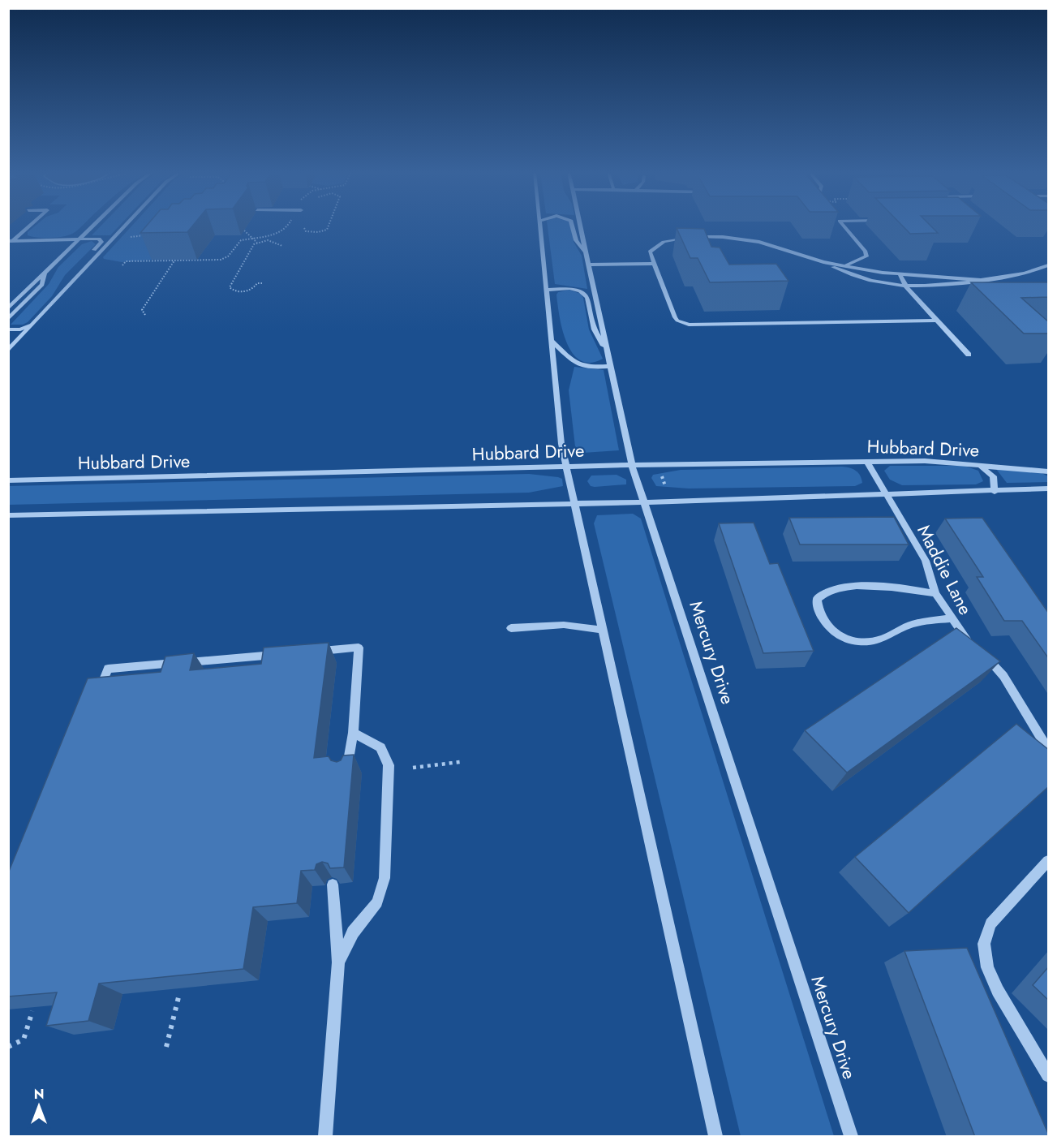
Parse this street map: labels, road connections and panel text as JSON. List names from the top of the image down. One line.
{"streets":{"street":["Hubbard Drive","Maddie Lane","Mercury Drive"]},"crossings":[["Hubbard Drive","Maddie Lane"],["Hubbard Drive","Mercury Drive"]],"north":"top"}
